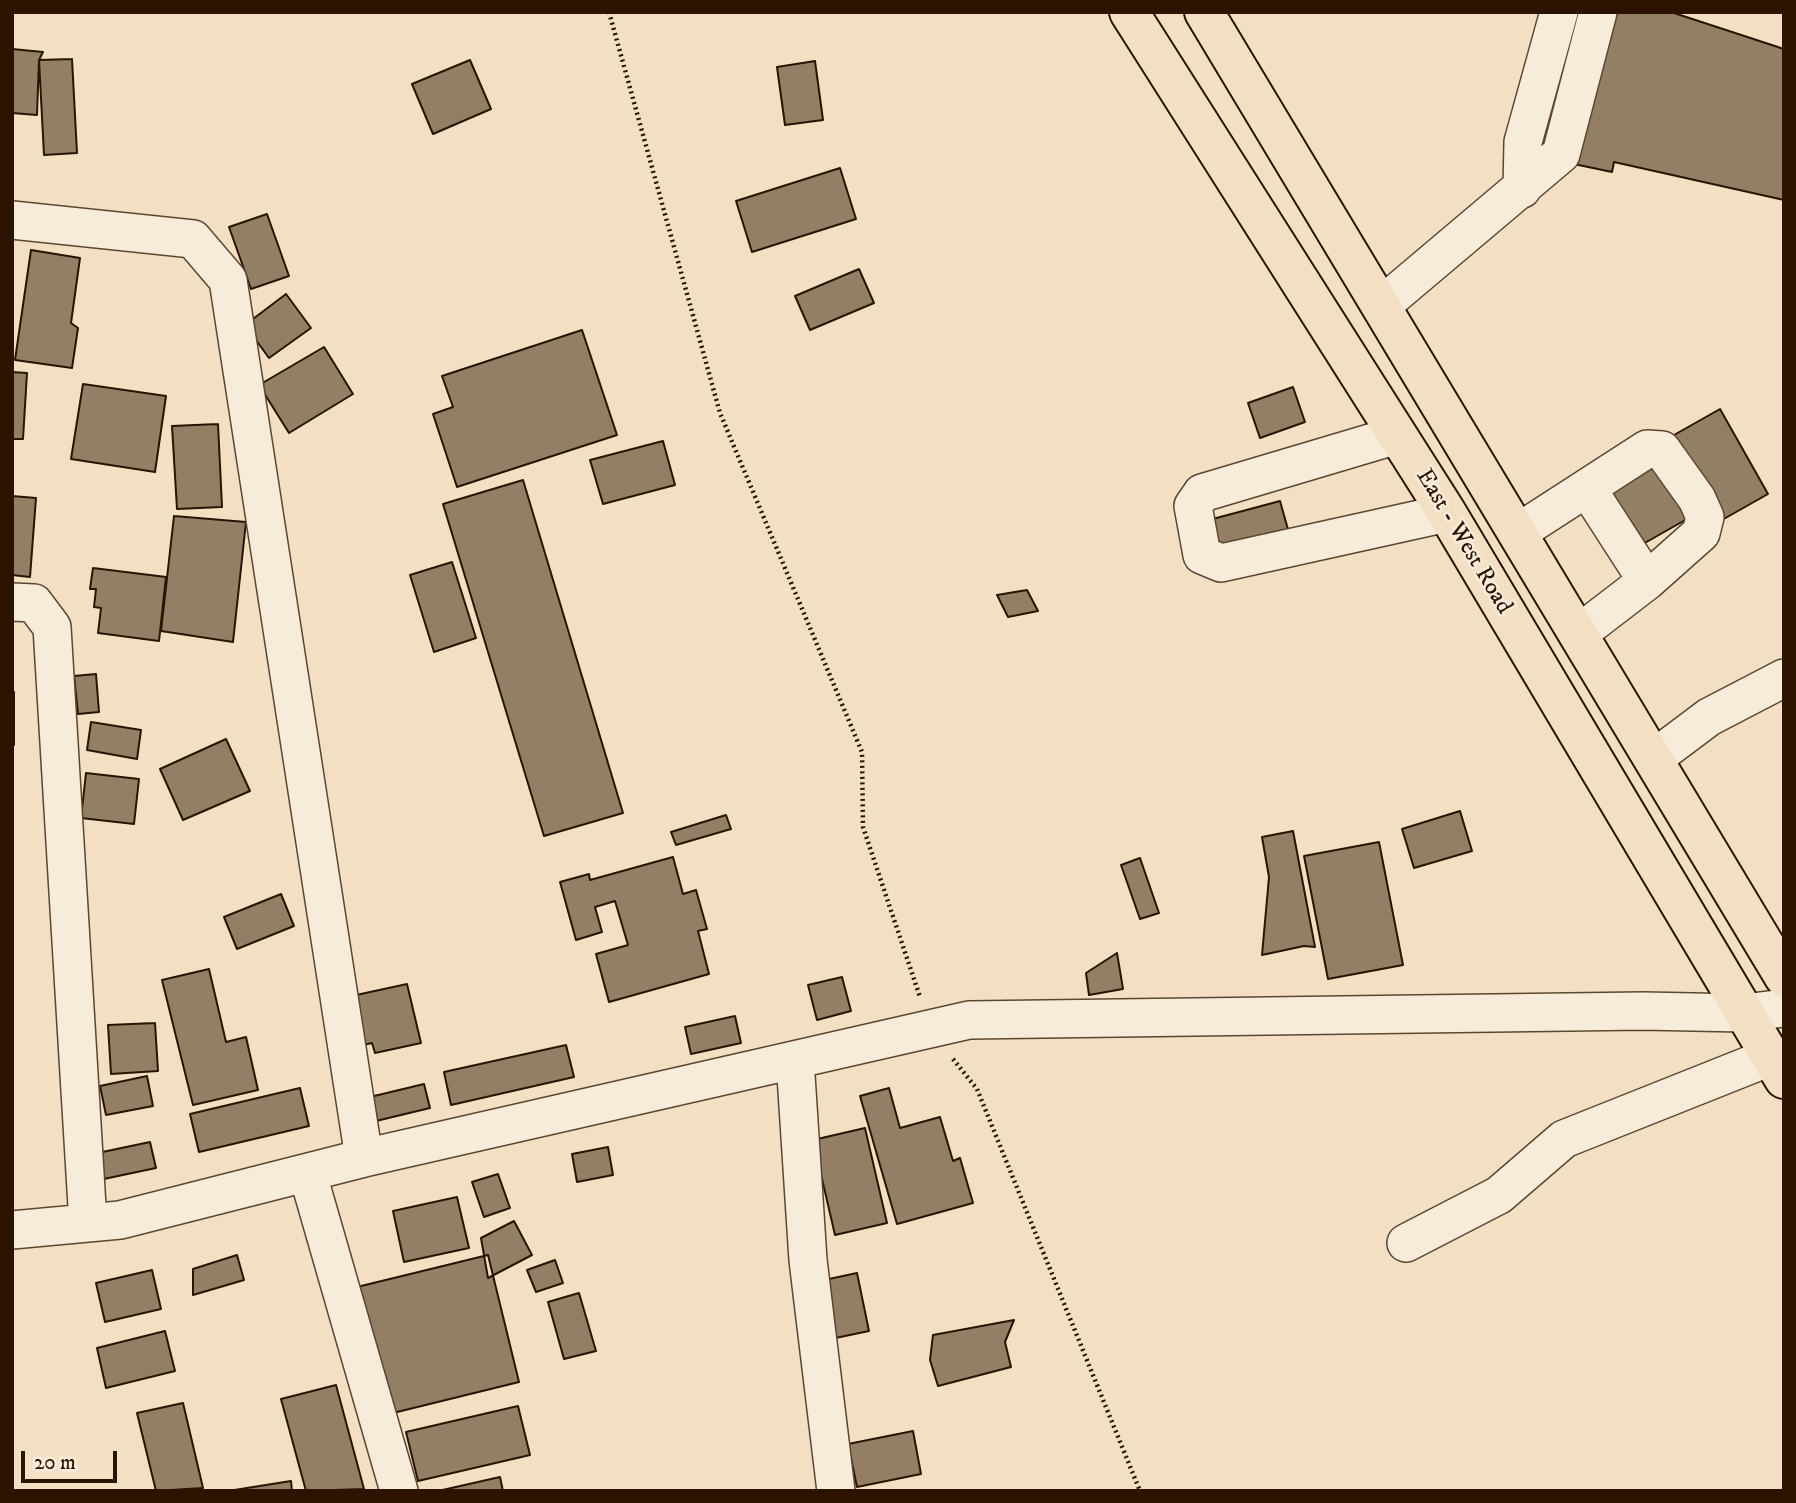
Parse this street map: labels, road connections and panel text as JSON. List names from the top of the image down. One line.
{"streets":{"main road":["East - West Road"]},"scale_bar":"20 m"}
